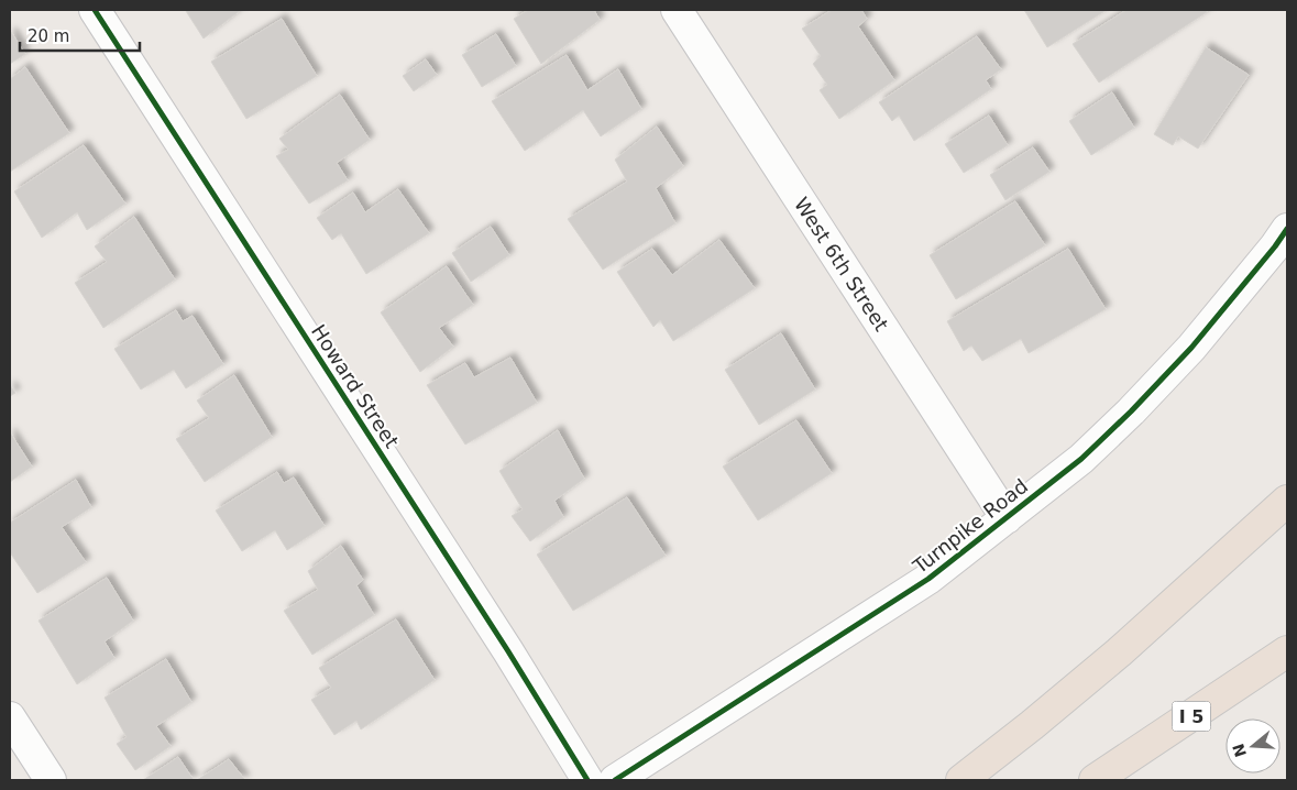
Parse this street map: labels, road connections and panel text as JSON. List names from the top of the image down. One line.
{"streets":{"highway":["I 5"],"street":["West 6th Street","Howard Street","Turnpike Road"]},"crossings":[["West 6th Street","Turnpike Road"]],"scale_bar":"20 m","north":"left"}
